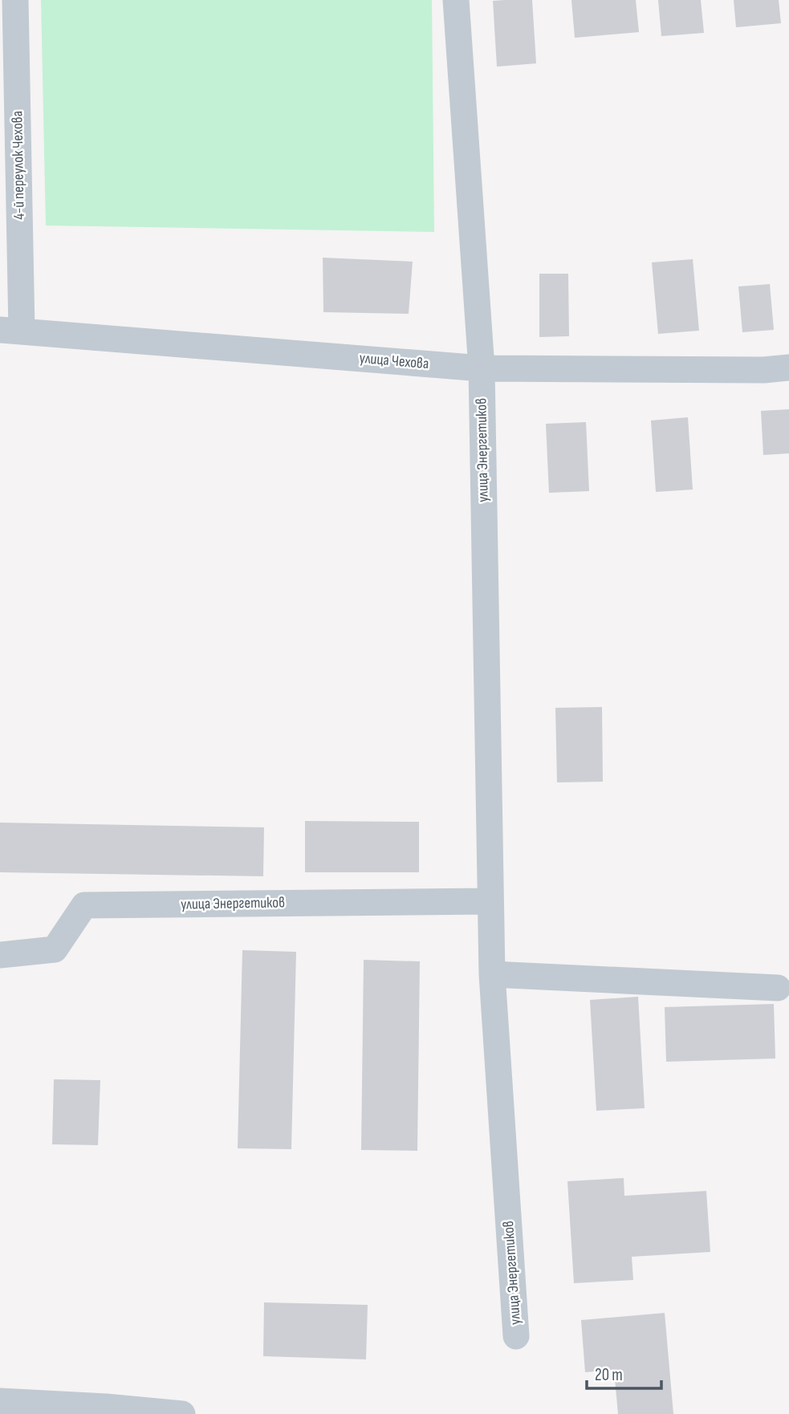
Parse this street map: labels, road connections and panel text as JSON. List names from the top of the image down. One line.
{"streets":{"street":["4-й переулок Чехова","улица Чехова","улица Энергетиков"]},"crossings":[["4-й переулок Чехова","улица Чехова"],["улица Чехова","улица Энергетиков"]],"scale_bar":"20 m"}
